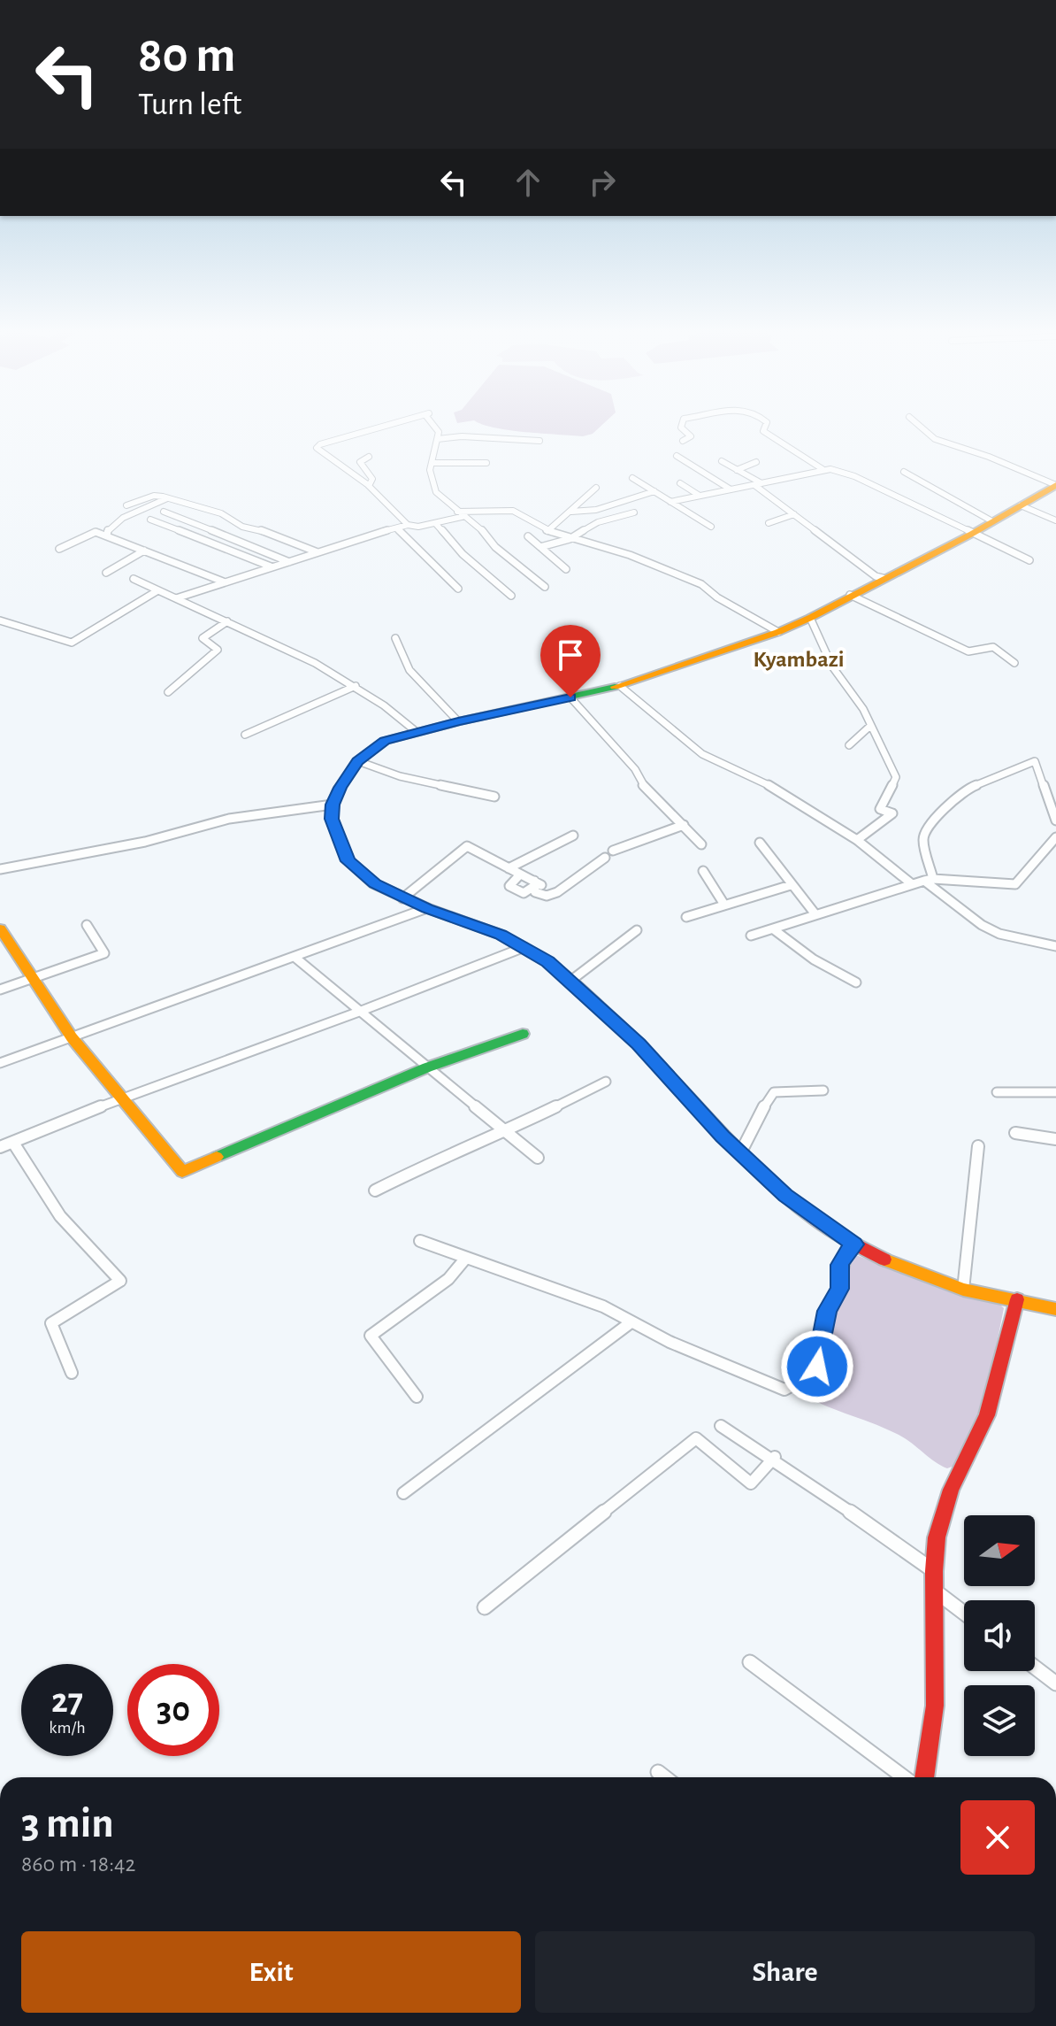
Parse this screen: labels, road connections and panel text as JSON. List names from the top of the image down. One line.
{"districts":["Kyambazi"],"north":"right","page":{"turn":["80 m","Turn left"],"speed":"27 km/h","limit":"30","heading":["3 min","860 m · 18:42"],"buttons":["Exit","Share"]}}
